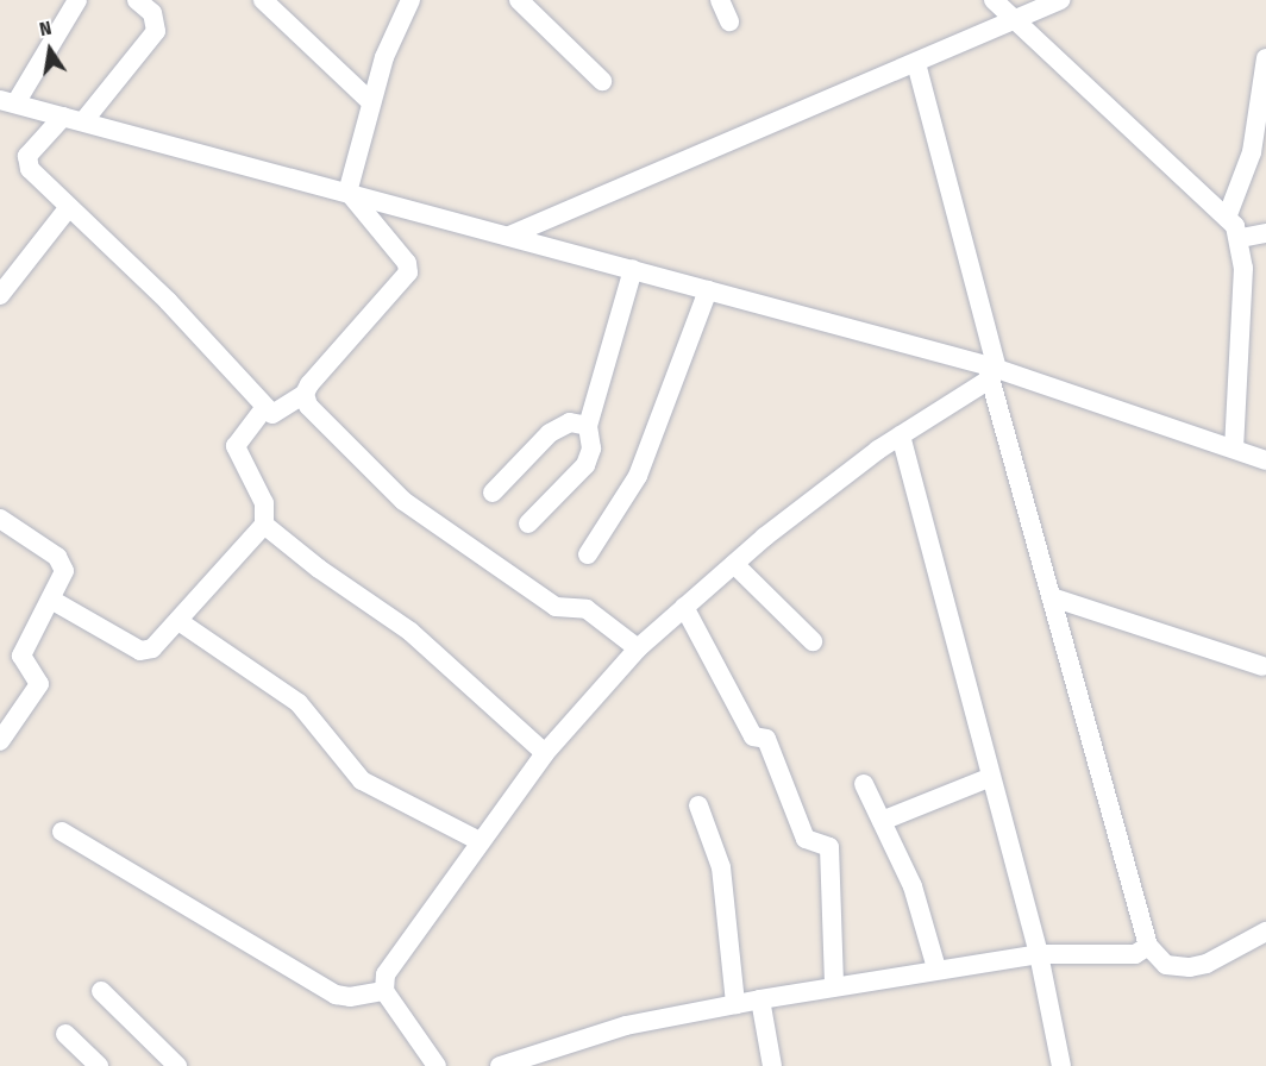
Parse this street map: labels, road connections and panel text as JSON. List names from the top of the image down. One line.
{"north":"top"}
